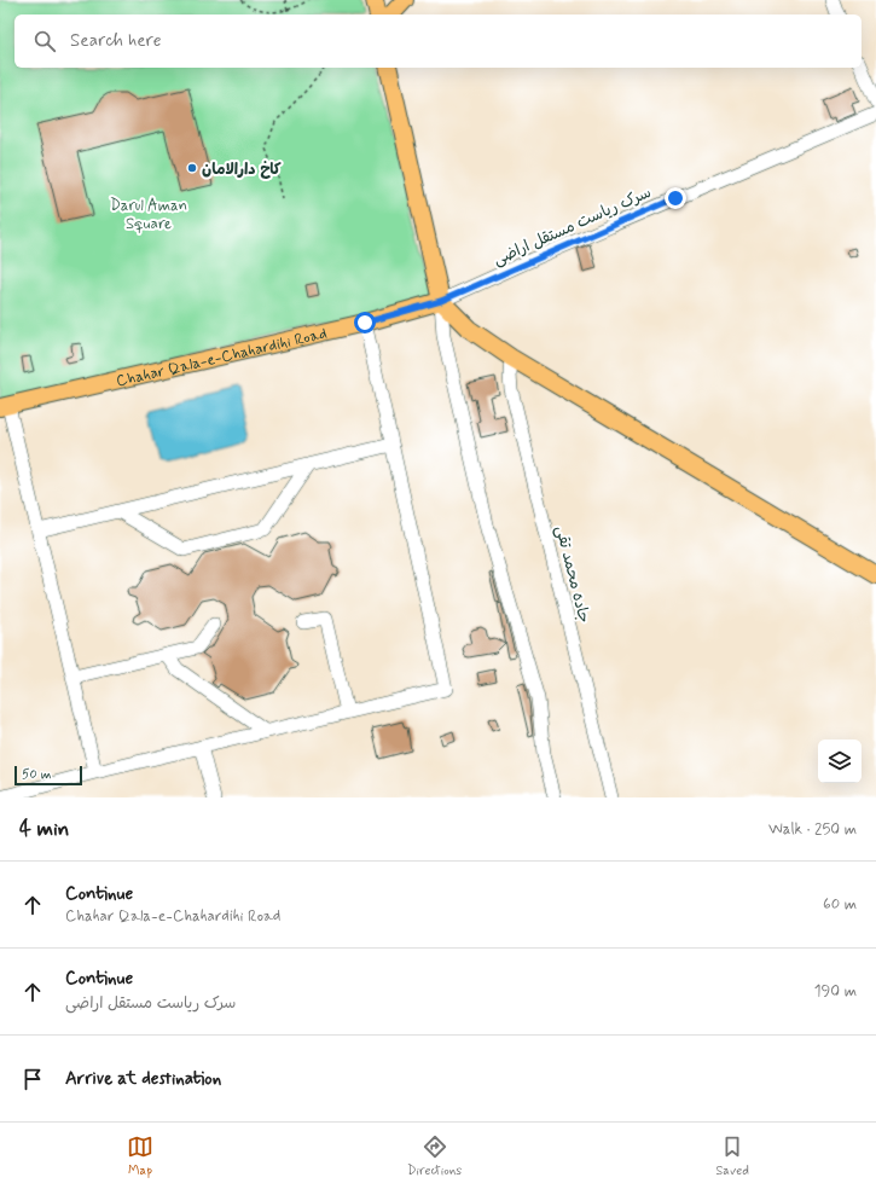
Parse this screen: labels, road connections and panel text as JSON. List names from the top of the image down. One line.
{"streets":{"main road":["Chahar Qala-e-Chahardihi Road"],"street":["سرک ریاست مستقل اراضی","جاده محمد تقی"]},"crossings":[["سرک ریاست مستقل اراضی","Chahar Qala-e-Chahardihi Road"]],"parks":["Darul Aman Square"],"places":["کاخ دارالامان"],"scale_bar":"50 m","page":{"search":"Search here","scale":"50 m","heading":["4 min","Walk · 250 m"],"list":[["Continue","Chahar Qala-e-Chahardihi Road","60 m"],["Continue","سرک ریاست مستقل اراضی","190 m"],"Arrive at destination"],"nav":["Map","Directions","Saved"]}}
